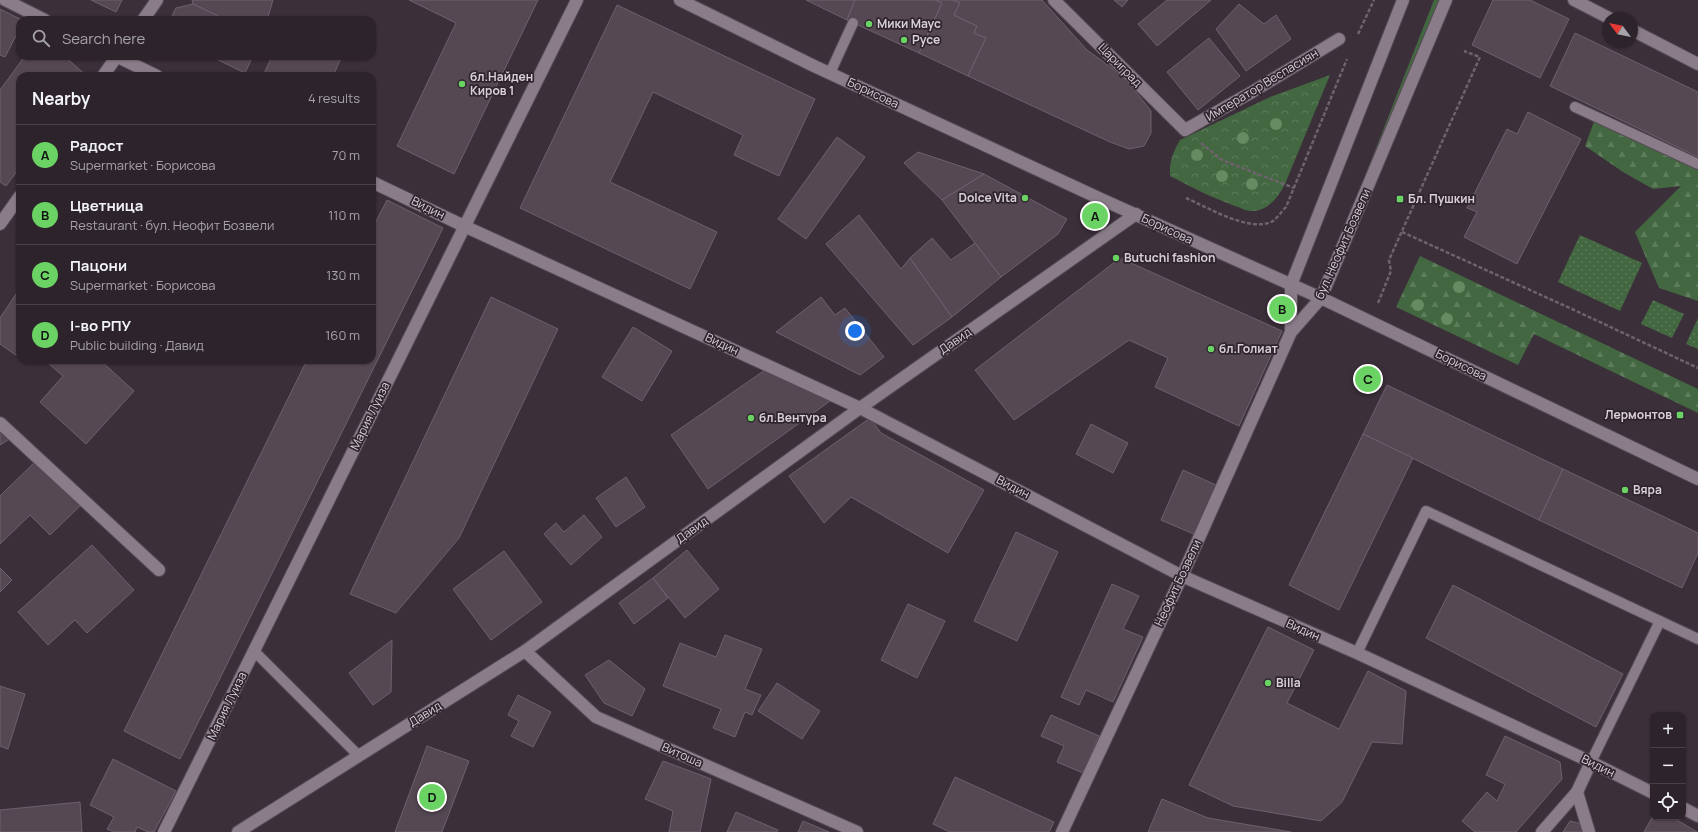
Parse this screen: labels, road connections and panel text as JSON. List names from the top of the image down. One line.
{"streets":{"street":["Цариград","Император Веспасиян","Борисова","Видин","бул. Неофит Бозвели","Давид","Мария Луиза","Неофит Бозвели","Витоша"]},"crossings":[["Цариград","Император Веспасиян"],["Борисова","бул. Неофит Бозвели"],["Борисова","Давид"],["Видин","Давид"],["Видин","Мария Луиза"],["Видин","Неофит Бозвели"],["бул. Неофит Бозвели","Неофит Бозвели"],["Давид","Витоша"]],"places":{"other":["Мики Маус","Русе","бл.Найден Киров 1","Dolce Vita","Butuchi fashion","бл.Голиат","бл.Вентура","Вяра","Billa"],"transit":["Бл. Пушкин","Лермонтов"]},"north":"top left","page":{"search":"Search here","heading":["Nearby","4 results"],"list":[{"mark":"A","name":"Радост","note":"Supermarket · Борисова","value":"70 m"},{"mark":"B","name":"Цветница","note":"Restaurant · бул. Неофит Бозвели","value":"110 m"},{"mark":"C","name":"Пацони","note":"Supermarket · Борисова","value":"130 m"},{"mark":"D","name":"I-во РПУ","note":"Public building · Давид","value":"160 m"}],"pins":["A","B","C","D"],"map_buttons":["+","−"]}}
